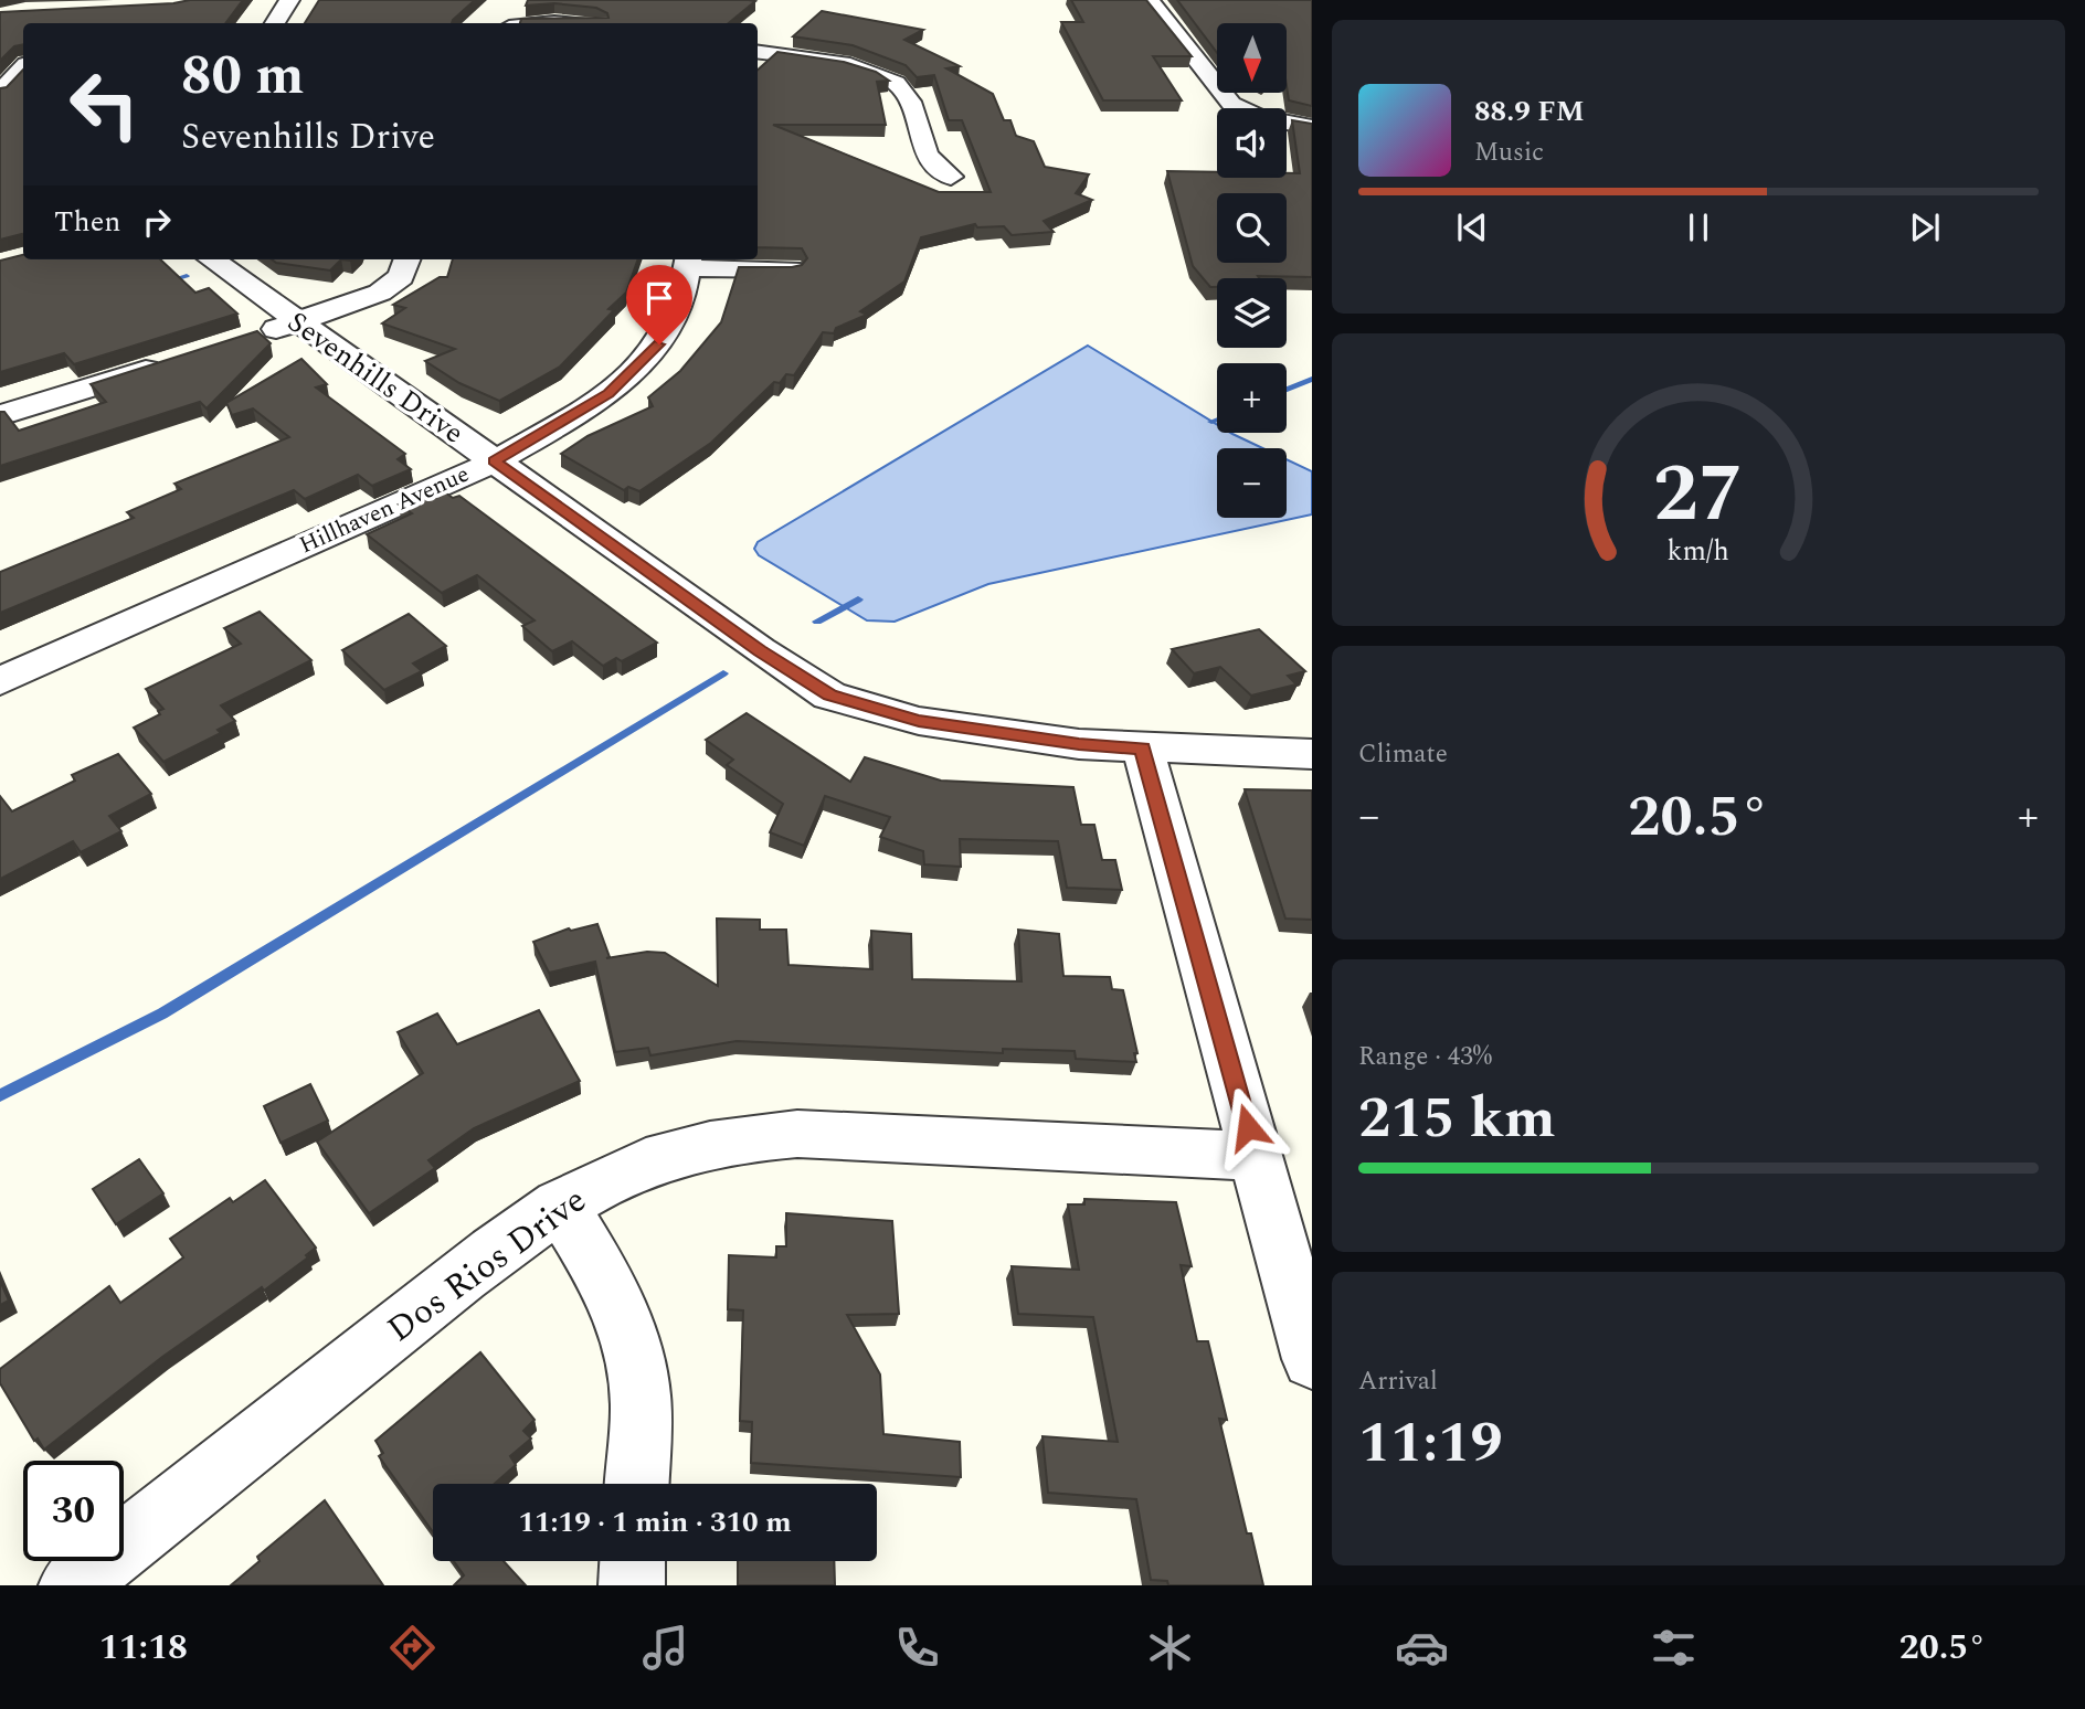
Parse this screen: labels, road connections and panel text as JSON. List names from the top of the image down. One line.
{"streets":{"street":["Sevenhills Drive","Hillhaven Avenue","Dos Rios Drive"]},"crossings":[["Sevenhills Drive","Hillhaven Avenue"]],"north":"bottom","page":{"map_buttons":["+","−"],"turn":["80 m","Sevenhills Drive"],"song":["88.9 FM","Music"],"then":"Then","tile":["Climate",["Range · 43%","215 km"],["Arrival","11:19"]],"heat":["−","20.5°","+"],"limit":"30","trip":"11:19 · 1 min · 310 m","tabs":["11:18","20.5°"],"gauge":["27","km/h"]}}
